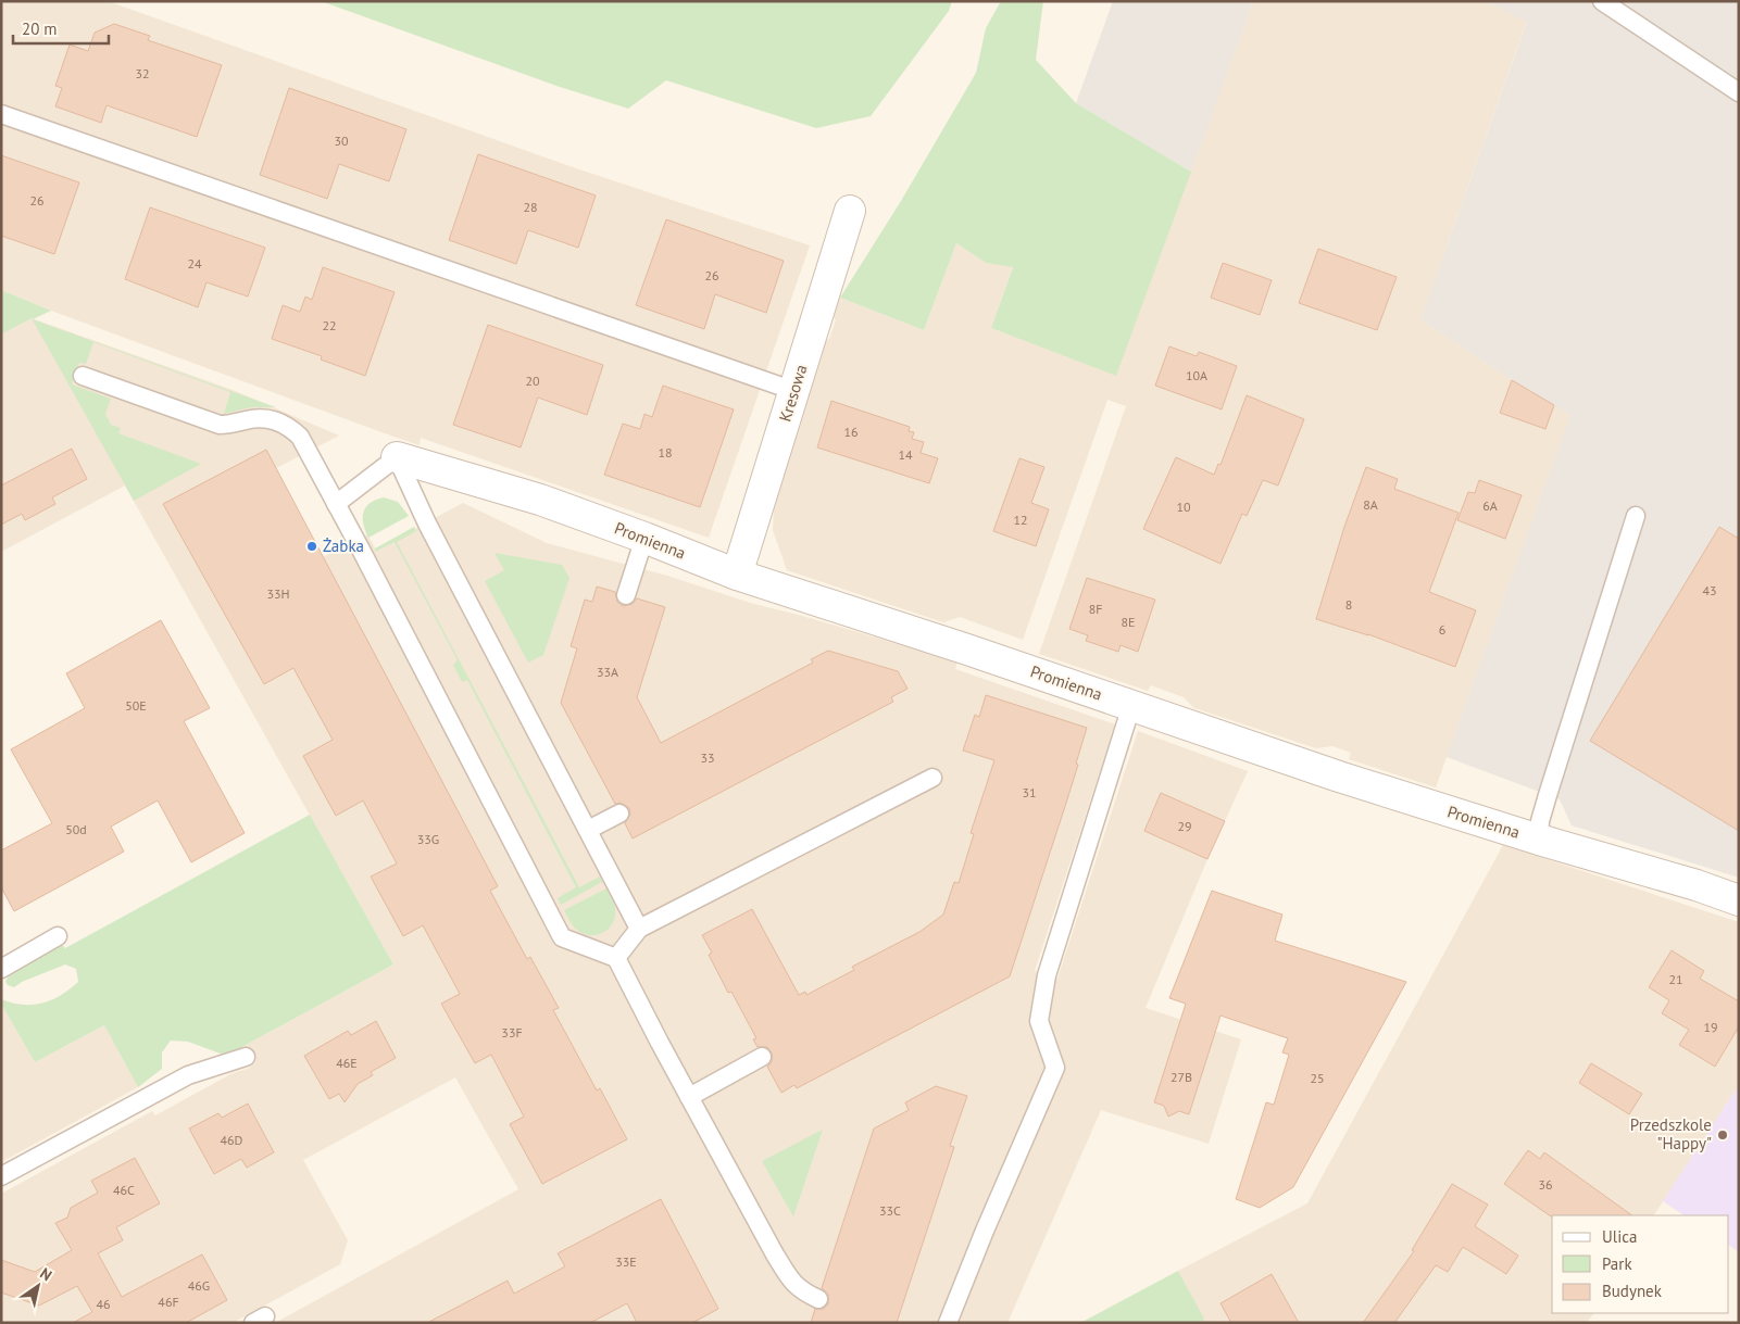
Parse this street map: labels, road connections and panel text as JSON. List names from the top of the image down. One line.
{"streets":{"street":["Kresowa","Promienna"]},"crossings":[["Kresowa","Promienna"]],"places":["Żabka","Przedszkole \"Happy\""],"house_numbers":["32","30","26","28","24","26","22","10A","20","16","18","14","8A","6A","10","12","43","33H","8","8F","8E","6","33A","50E","33","31","29","50d","33G","21","19","33F","46E","27B","25","46D","36","46C","33C","33E","46G","46F","46"],"legend":["Ulica","Park","Budynek"],"scale_bar":"20 m","north":"top right"}
